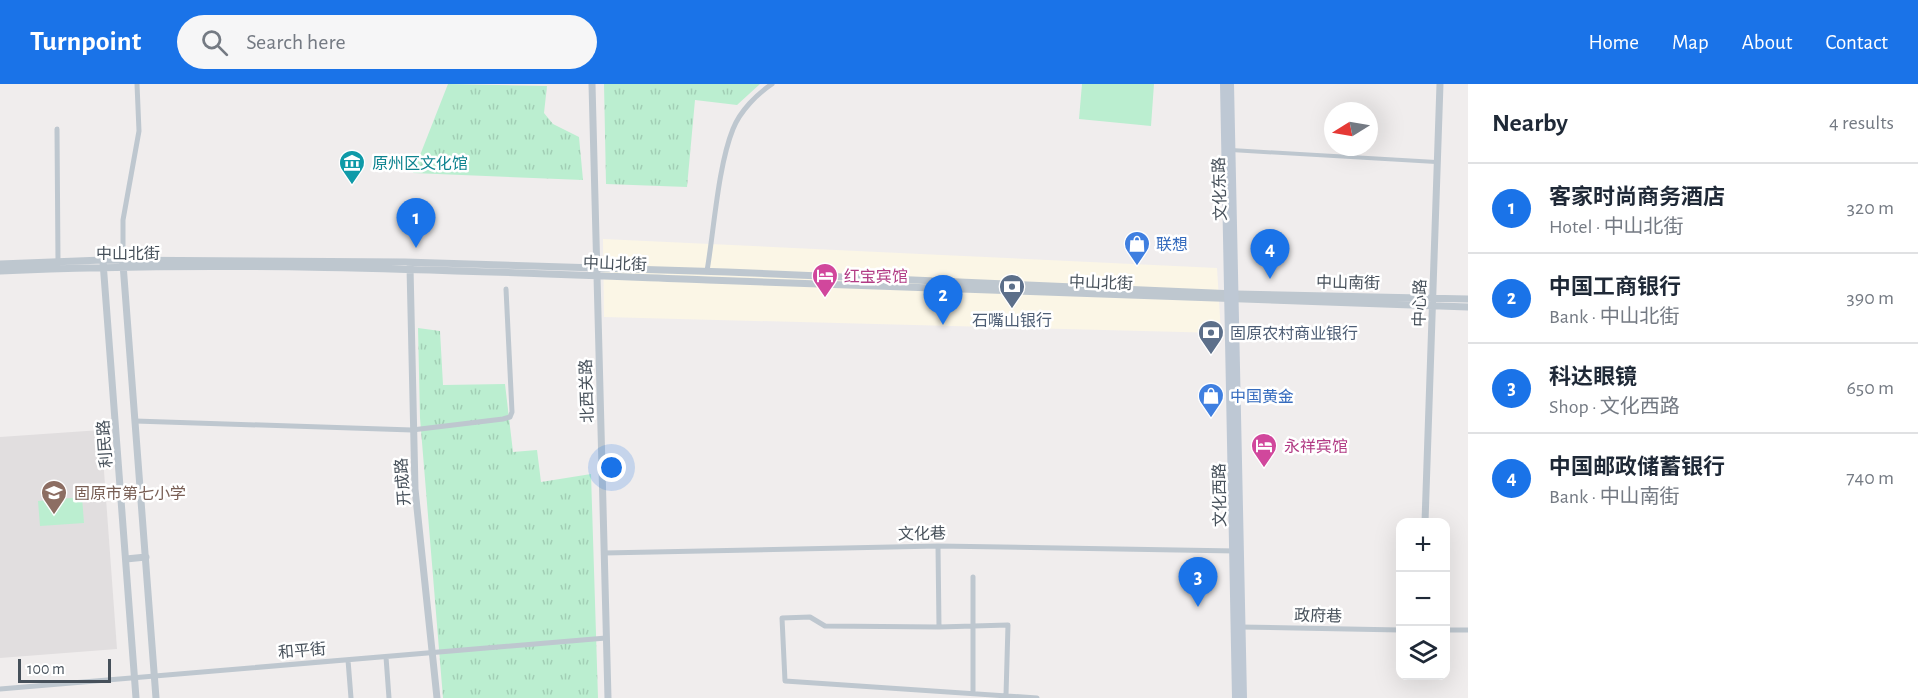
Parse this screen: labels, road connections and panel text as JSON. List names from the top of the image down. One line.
{"streets":{"main road":["文化东路","文化西路"],"street":["中山北街","中山南街","中心路","北西关路","利民路","开成路","文化巷","政府巷","和平街"]},"crossings":[["文化东路","中山北街"],["文化东路","中山南街"],["文化东路","文化西路"],["中山北街","中山南街"],["中山北街","北西关路"],["中山北街","利民路"],["中山北街","开成路"],["中山北街","文化西路"],["中山南街","中心路"],["中山南街","文化西路"],["北西关路","文化巷"],["北西关路","和平街"],["利民路","和平街"],["开成路","和平街"],["文化西路","文化巷"],["文化西路","政府巷"]],"places":{"museum":["原州区文化馆"],"shop":["联想","中国黄金"],"hotel":["红宝宾馆","永祥宾馆"],"bank":["石嘴山银行","固原农村商业银行"],"school or university":["固原市第七小学"]},"scale_bar":"100 m","north":"left","page":{"header":"Turnpoint","search":"Search here","nav":["Home","Map","About","Contact"],"heading":["Nearby","4 results"],"list":[{"mark":"1","name":"客家时尚商务酒店","note":"Hotel · 中山北街","value":"320 m"},{"mark":"2","name":"中国工商银行","note":"Bank · 中山北街","value":"390 m"},{"mark":"3","name":"科达眼镜","note":"Shop · 文化西路","value":"650 m"},{"mark":"4","name":"中国邮政储蓄银行","note":"Bank · 中山南街","value":"740 m"}],"pins":["1","4","2","3"],"map_buttons":["+","−"],"scale":"100 m"}}
